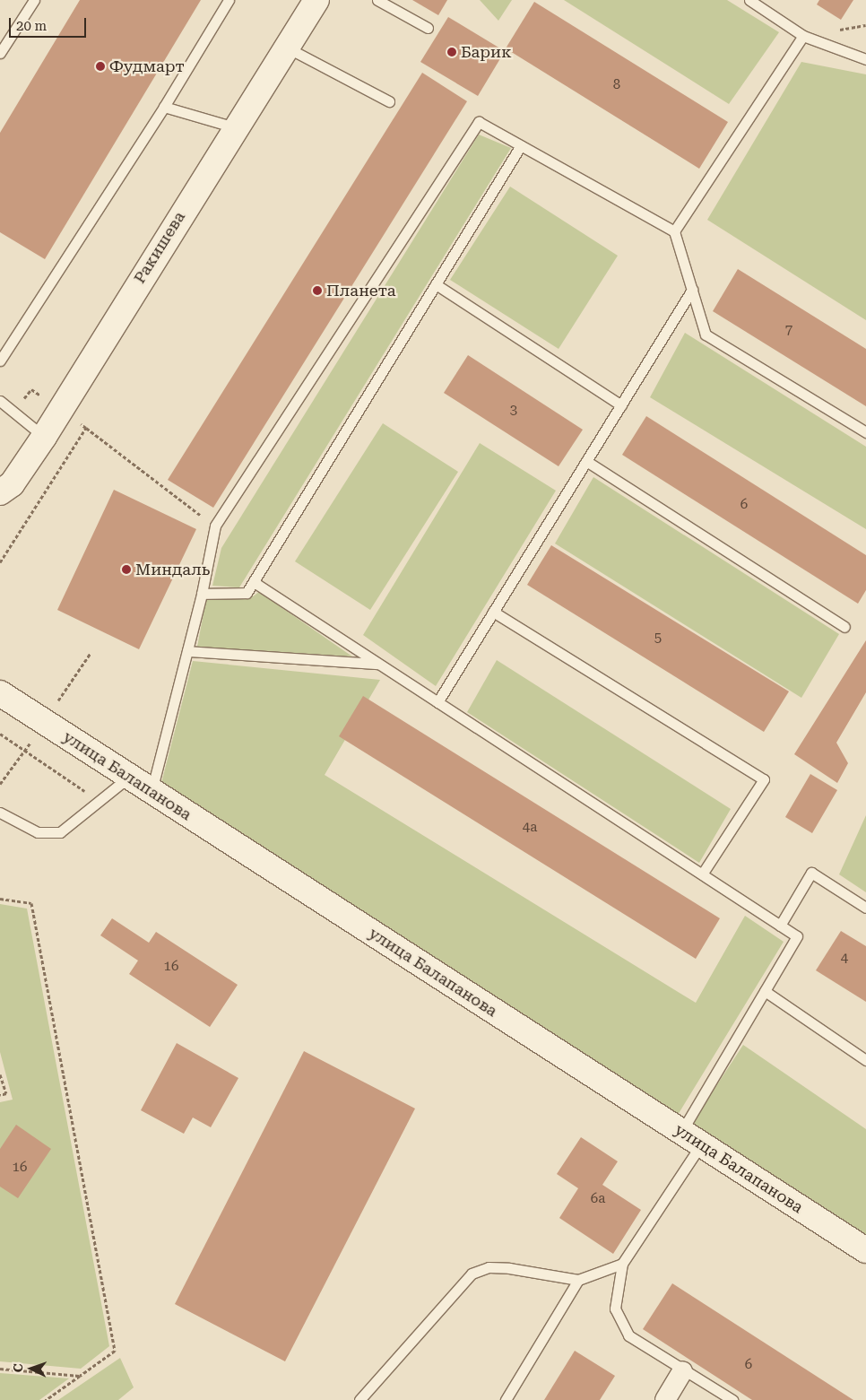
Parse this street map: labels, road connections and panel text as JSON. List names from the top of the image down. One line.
{"streets":{"street":["Ракишева","улица Балапанова"]},"places":["Барик","Фудмарт","Планета","Миндаль"],"house_numbers":["8","7","3","6","5","4а","4","16","16","6а","6"],"scale_bar":"20 m","north":"left"}
